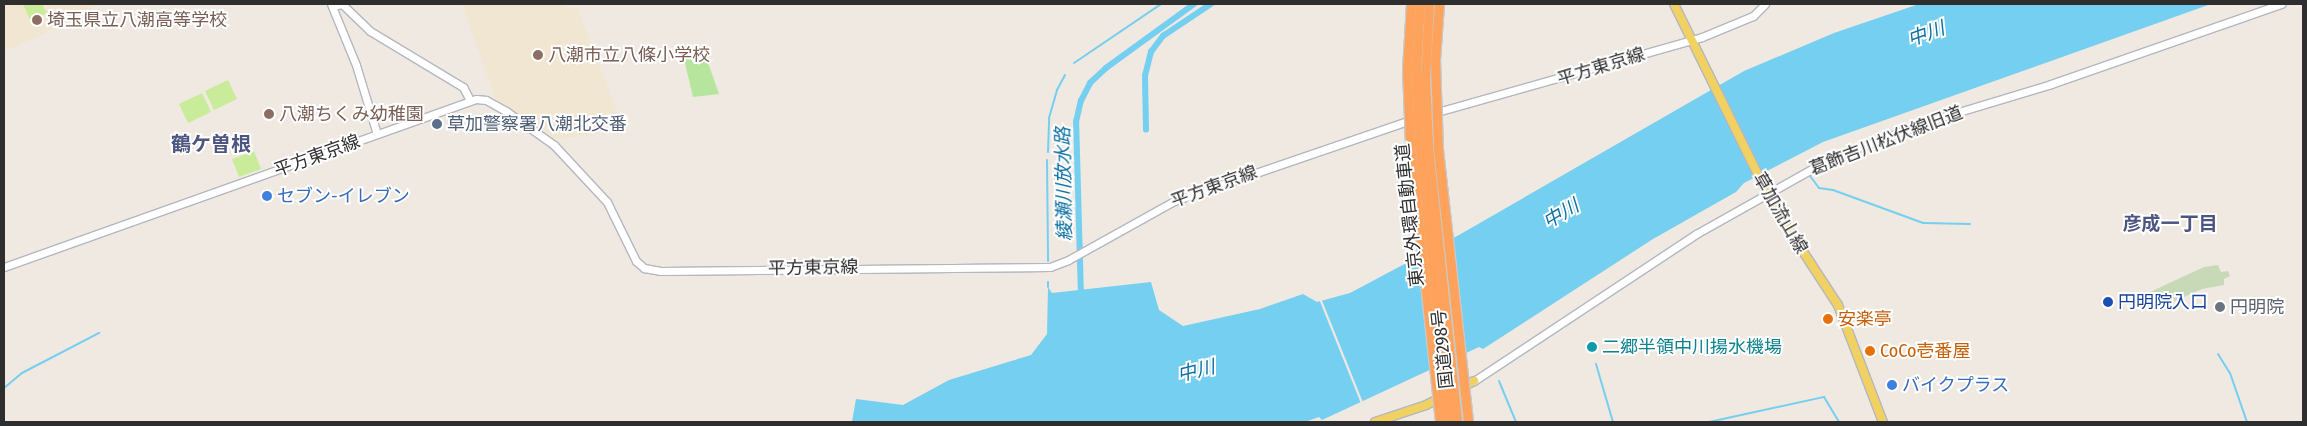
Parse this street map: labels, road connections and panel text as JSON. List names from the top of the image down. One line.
{"streets":{"highway":["東京外環自動車道","国道298号"],"main road":["平方東京線","葛飾吉川松伏線旧道","草加流山線"]},"crossings":[["平方東京線","草加流山線"],["葛飾吉川松伏線旧道","草加流山線"]],"districts":["鶴ケ曽根","彦成一丁目"],"water":["中川","綾瀬川放水路"],"places":["埼玉県立八潮高等学校","八潮市立八條小学校","八潮ちくみ幼稚園","草加警察署八潮北交番","セブン-イレブン","円明院入口","円明院","安楽亭","二郷半領中川揚水機場","CoCo壱番屋","バイクプラス"]}
